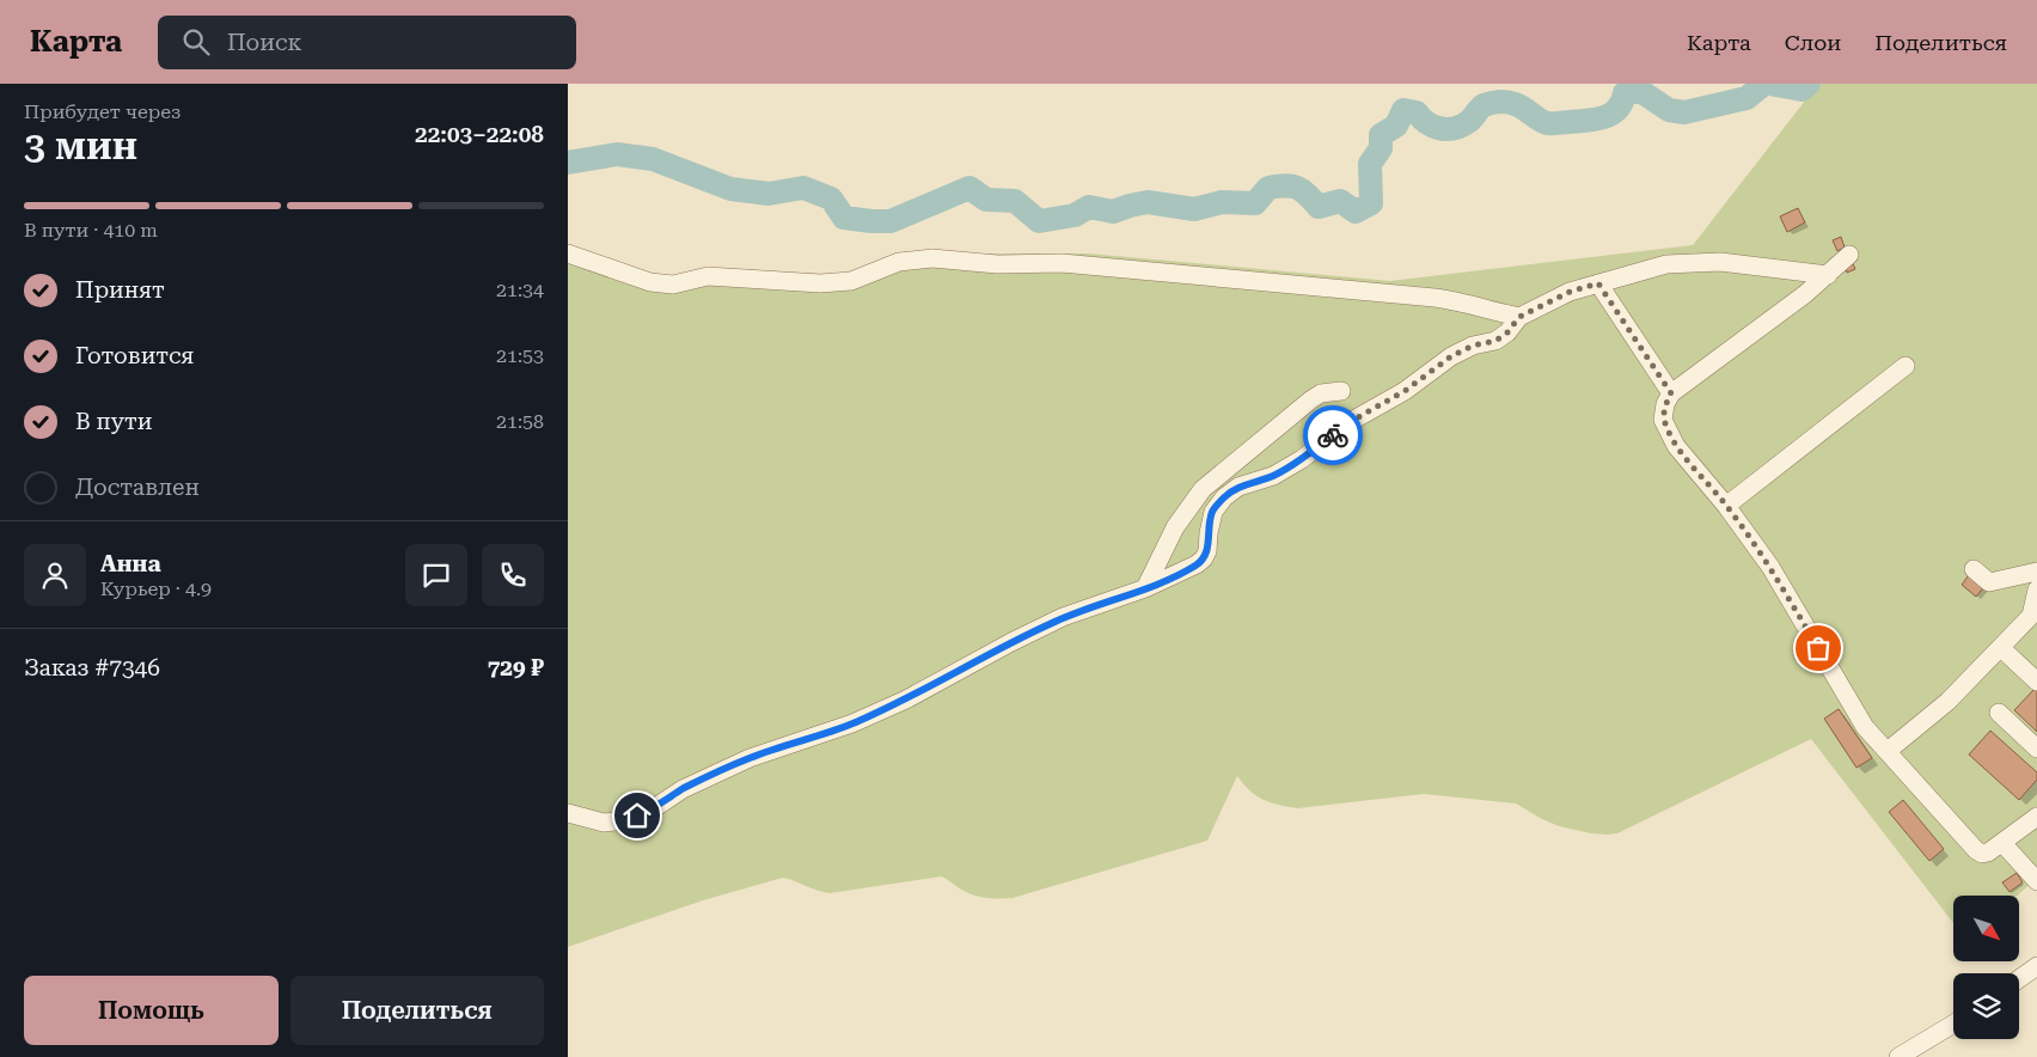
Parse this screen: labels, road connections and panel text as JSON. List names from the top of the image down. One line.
{"north":"bottom right","page":{"header":"Карта","search":"Поиск","nav":["Карта","Слои","Поделиться"],"heading":["3 мин","Прибудет через","22:03–22:08"],"panel":["Анна","Курьер · 4.9","Заказ #7346","729 ₽"],"bar":"В пути · 410 m","list":[["Принят","21:34"],["Готовится","21:53"],["В пути","21:58"],"Доставлен"],"buttons":["Помощь","Поделиться"]}}
